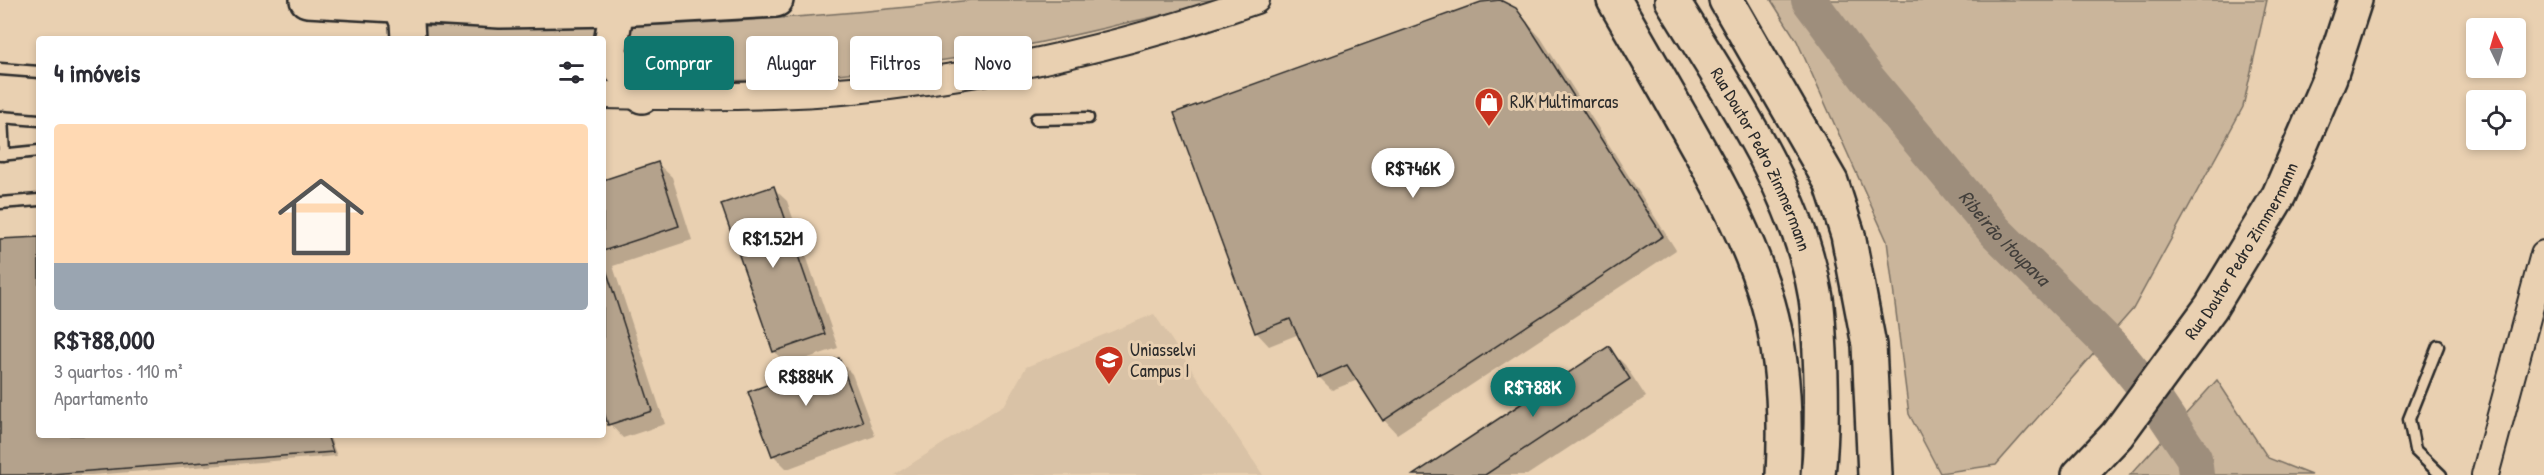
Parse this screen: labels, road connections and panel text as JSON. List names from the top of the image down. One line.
{"streets":{"main road":["Rua Doutor Pedro Zimmermann"]},"water":["Ribeirão Itoupava"],"places":{"shop":["RJK Multimarcas"],"school or university":["Uniasselvi Campus I"]},"north":"top","page":{"chip":["Comprar","Alugar","Filtros","Novo"],"heading":"4 imóveis","list":[{"name":"R$788,000","note":"3 quartos · 110 m² · Apartamento"}],"price":["R$746K","R$1.52M","R$884K","R$788K"]}}
